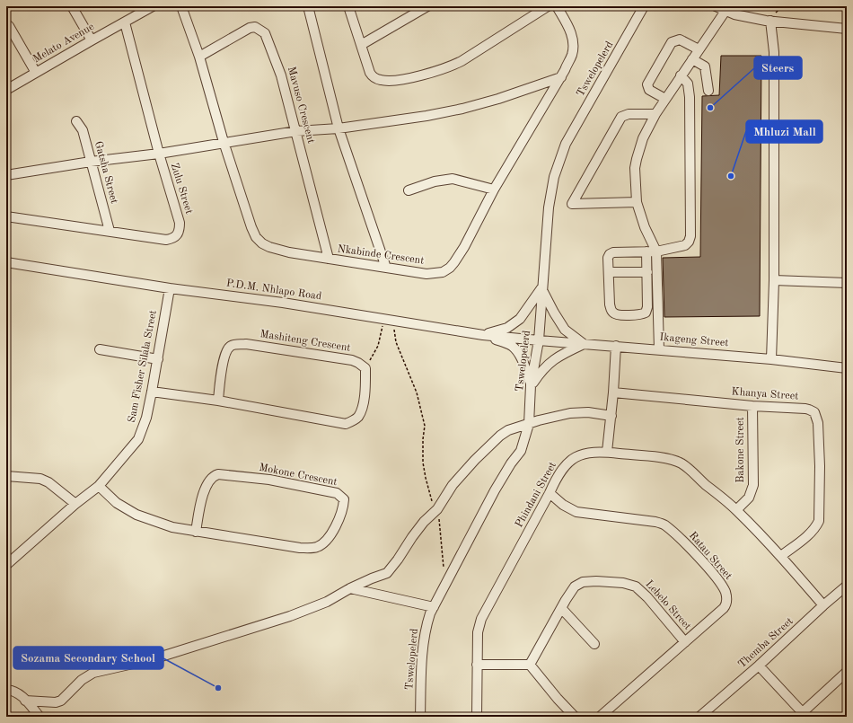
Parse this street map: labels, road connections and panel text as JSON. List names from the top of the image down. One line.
{"streets":{"street":["Melato Avenue","Tswelopelerd","Mavuso Crescent","Gatsha Street","Zulu Street","Nkabinde Crescent","P.D.M. Nhlapo Road","Ikageng Street","Mashiteng Crescent","Sam Fisher Silala Street","Khanya Street","Bakone Street","Mokone Crescent","Phindani Street","Ratau Street","Lebelo Street","Themba Street"]},"crossings":[["Melato Avenue","Zulu Street"],["Tswelopelerd","P.D.M. Nhlapo Road"],["Tswelopelerd","Ikageng Street"],["Mavuso Crescent","Nkabinde Crescent"],["Gatsha Street","Zulu Street"],["P.D.M. Nhlapo Road","Ikageng Street"],["P.D.M. Nhlapo Road","Sam Fisher Silala Street"],["Sam Fisher Silala Street","Mokone Crescent"],["Khanya Street","Bakone Street"],["Khanya Street","Phindani Street"],["Bakone Street","Phindani Street"],["Phindani Street","Ratau Street"],["Phindani Street","Themba Street"],["Ratau Street","Lebelo Street"]],"places":["Steers","Mhluzi Mall","Sozama Secondary School"]}
